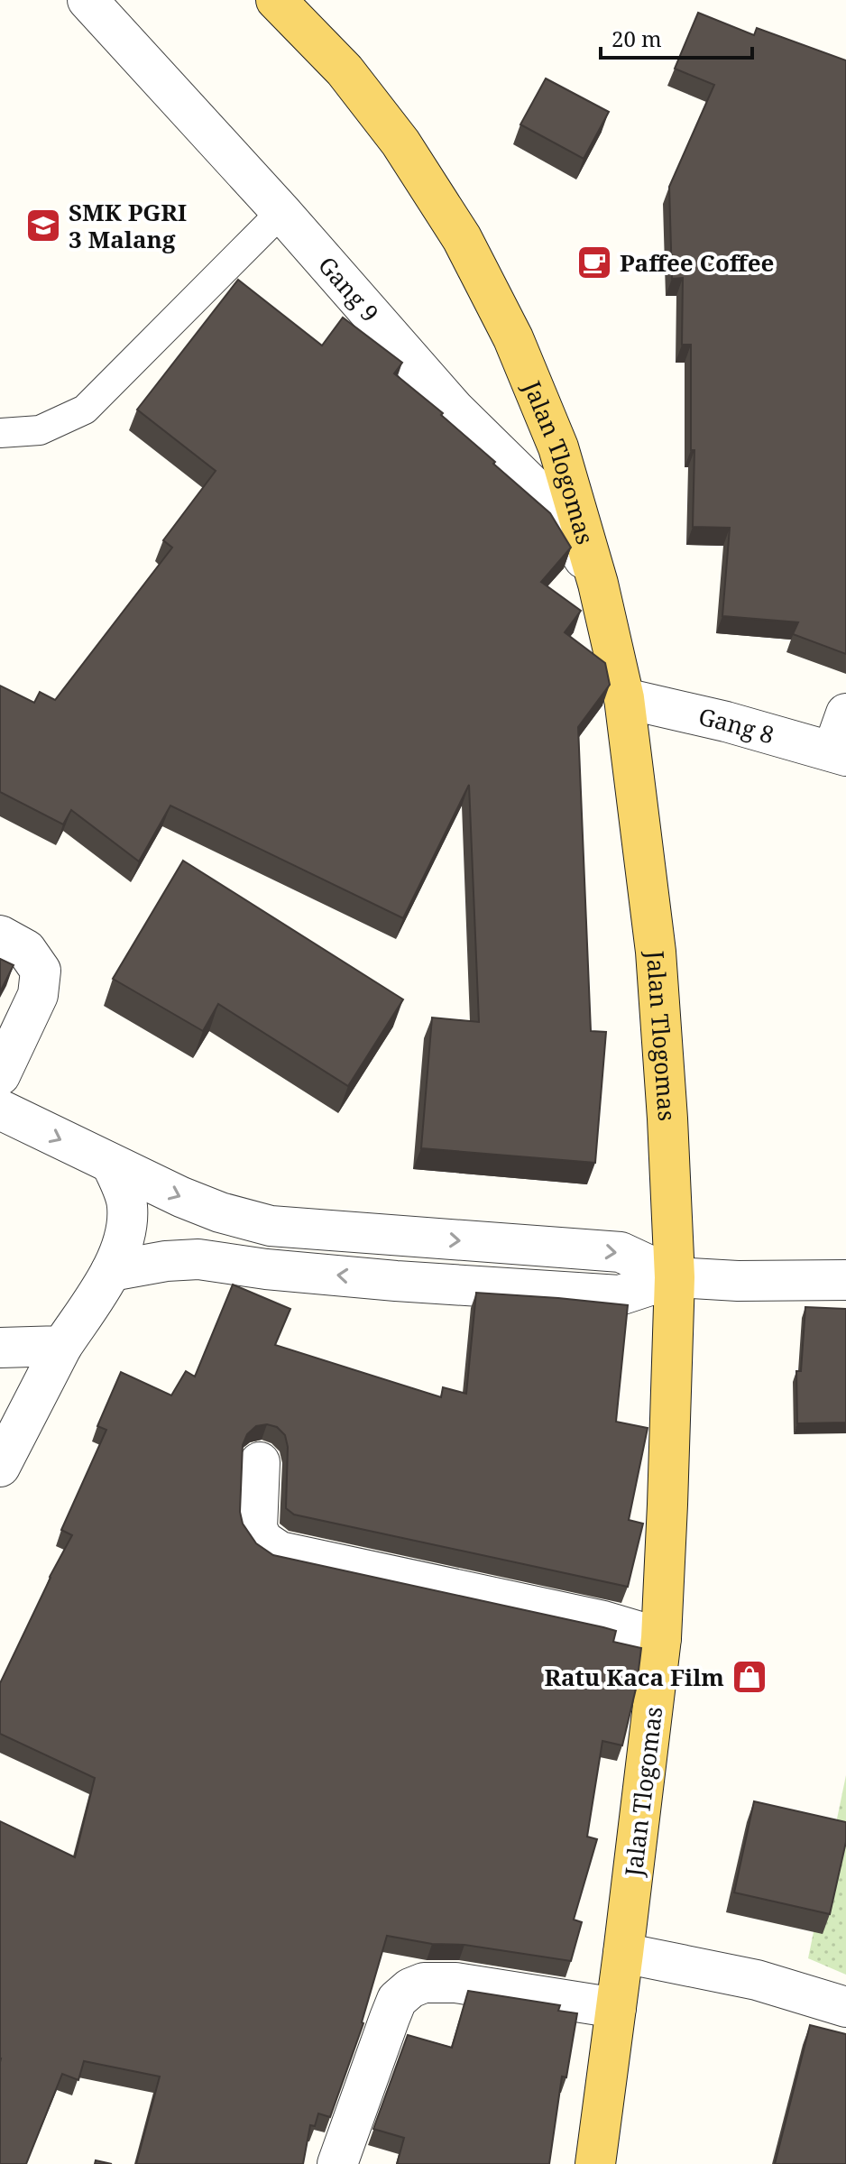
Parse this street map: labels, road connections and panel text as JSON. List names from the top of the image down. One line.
{"streets":{"main road":["Jalan Tlogomas"],"street":["Gang 9","Gang 8"]},"crossings":[["Gang 9","Jalan Tlogomas"],["Jalan Tlogomas","Gang 8"]],"places":{"school or university":["SMK PGRI 3 Malang"],"cafe":["Paffee Coffee"],"shop":["Ratu Kaca Film"]},"scale_bar":"20 m"}
